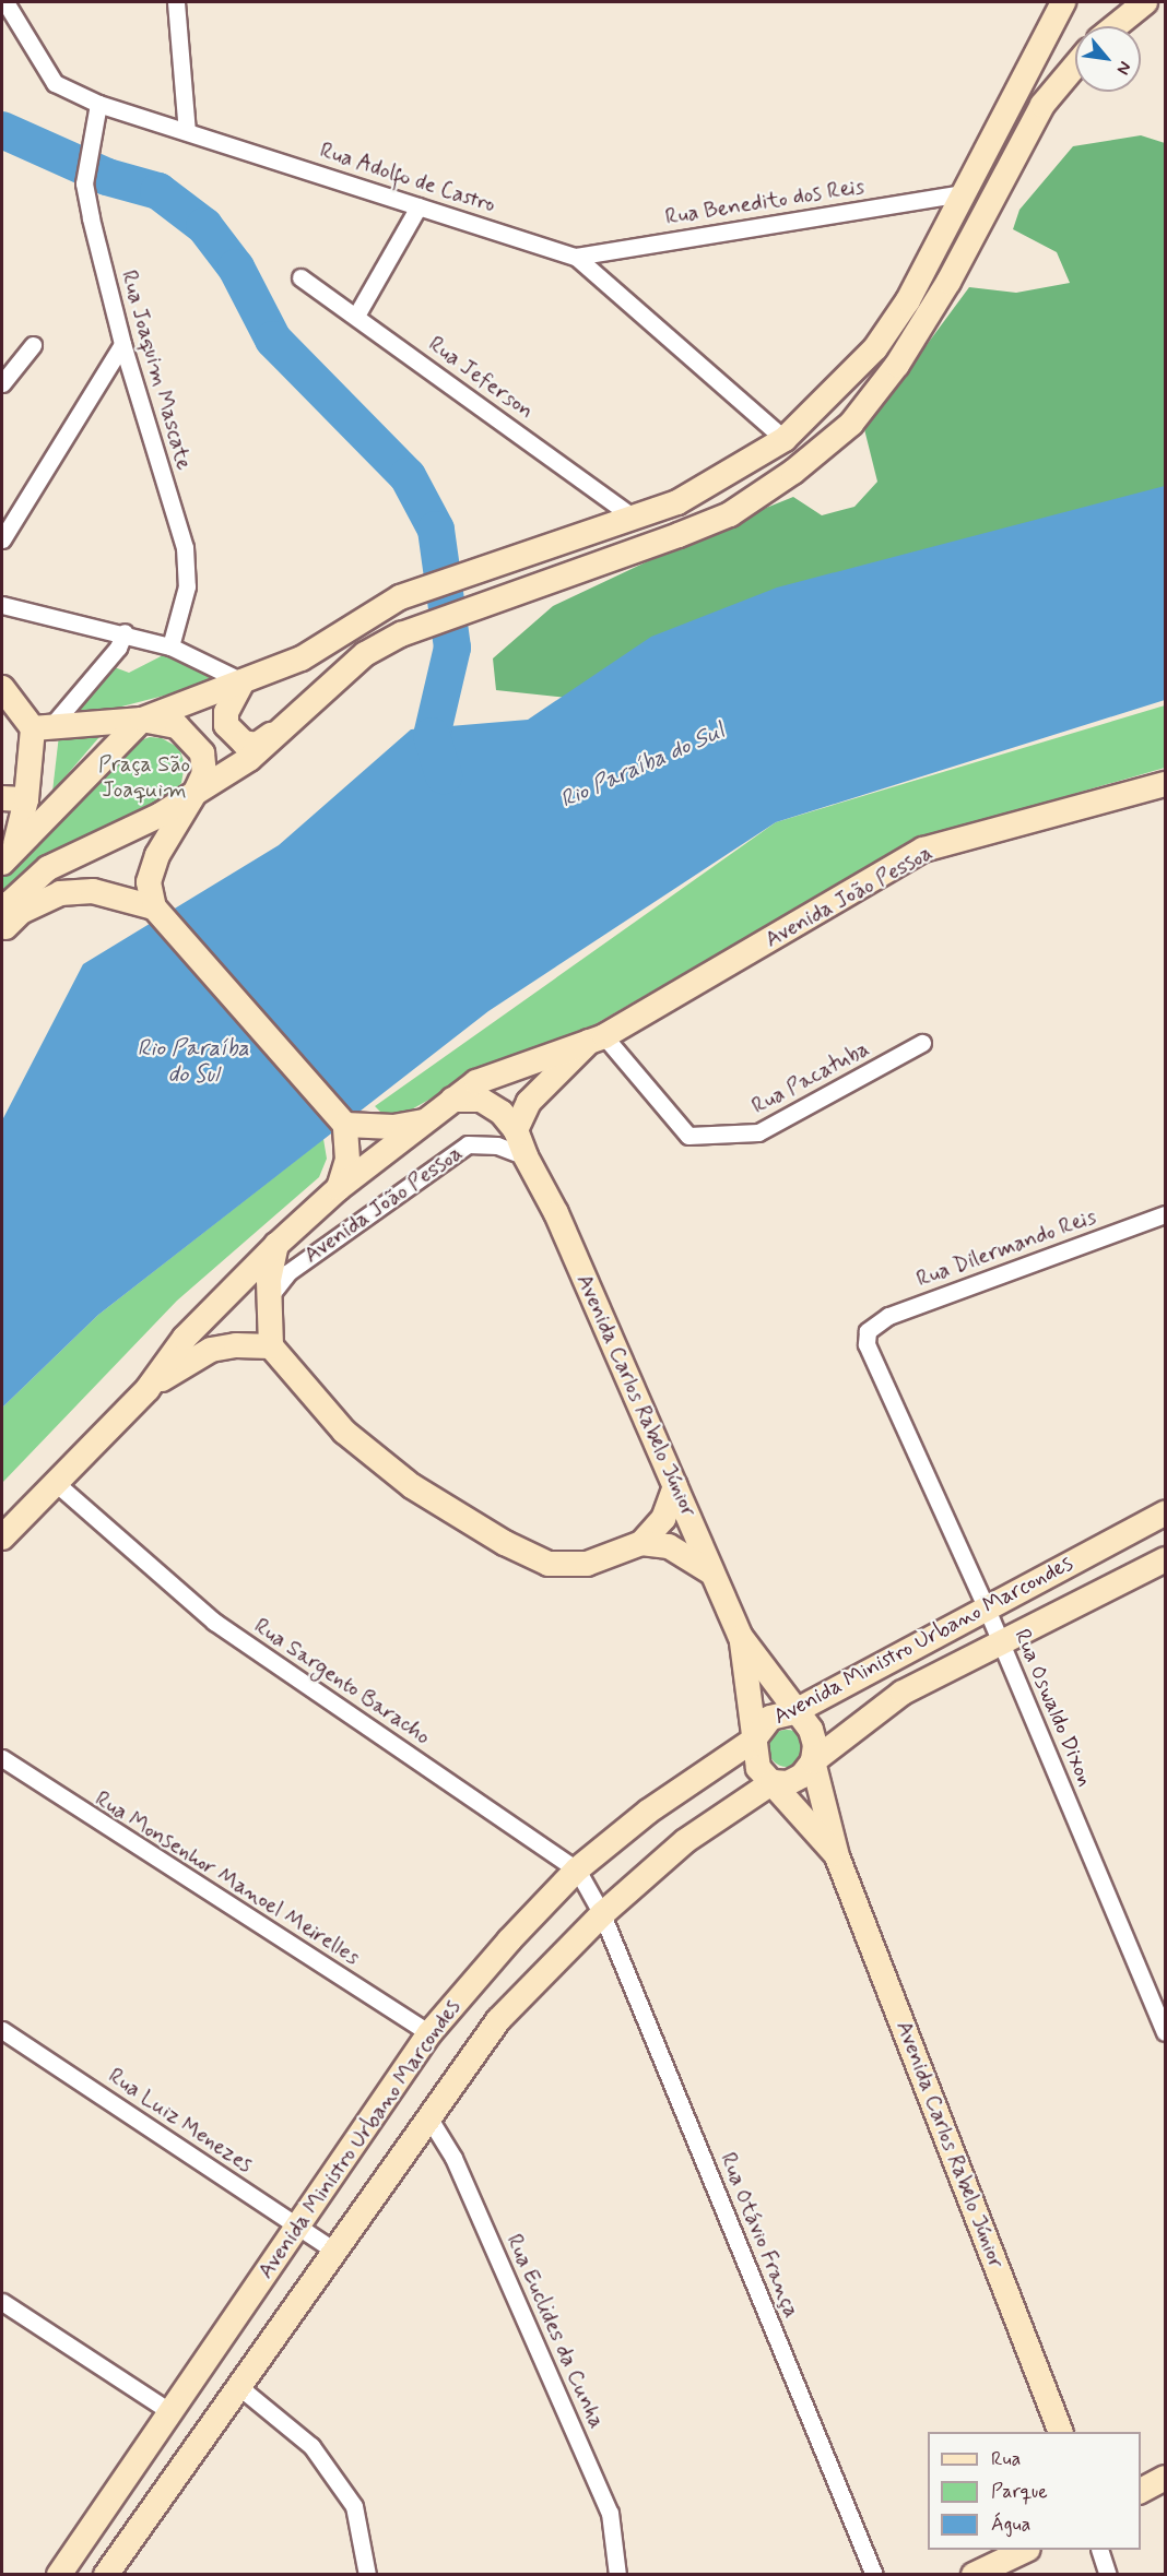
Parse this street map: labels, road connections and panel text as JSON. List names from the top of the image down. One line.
{"streets":{"street":["Rua Adolfo de Castro","Rua Benedito dos Reis","Rua Joaquim Mascate","Rua Jeferson","Avenida João Pessoa","Rua Pacatuba","Rua Dilermando Reis","Avenida Carlos Rabelo Júnior","Avenida Ministro Urbano Marcondes","Rua Sargento Baracho","Rua Oswaldo Dixon","Rua Monsenhor Manoel Meirelles","Rua Luiz Menezes","Rua Otávio França","Rua Euclides da Cunha"]},"crossings":[["Rua Adolfo de Castro","Rua Benedito dos Reis"],["Rua Adolfo de Castro","Rua Joaquim Mascate"],["Avenida João Pessoa","Rua Pacatuba"],["Avenida João Pessoa","Avenida Carlos Rabelo Júnior"],["Rua Dilermando Reis","Rua Oswaldo Dixon"],["Avenida Carlos Rabelo Júnior","Avenida Ministro Urbano Marcondes"],["Avenida Ministro Urbano Marcondes","Rua Sargento Baracho"],["Avenida Ministro Urbano Marcondes","Rua Oswaldo Dixon"],["Avenida Ministro Urbano Marcondes","Rua Monsenhor Manoel Meirelles"],["Avenida Ministro Urbano Marcondes","Rua Luiz Menezes"],["Avenida Ministro Urbano Marcondes","Rua Otávio França"],["Avenida Ministro Urbano Marcondes","Rua Euclides da Cunha"],["Rua Sargento Baracho","Rua Otávio França"]],"water":["Rio Paraíba do Sul"],"parks":["Praça São Joaquim"],"legend":["Rua","Parque","Água"],"north":"bottom right"}
